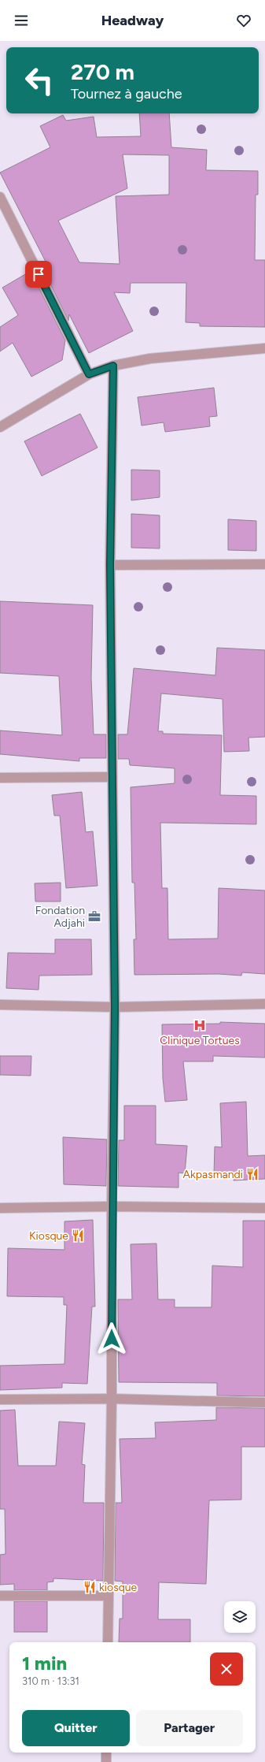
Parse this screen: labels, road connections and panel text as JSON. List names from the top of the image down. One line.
{"places":{"office":["Fondation Adjahi"],"hospital":["Clinique Tortues"],"restaurant":["Akpasmandi","Kiosque","kiosque"]},"page":{"header":"Headway","turn":["270 m","Tournez à gauche"],"heading":["1 min","310 m · 13:31"],"buttons":["Quitter","Partager"]}}
